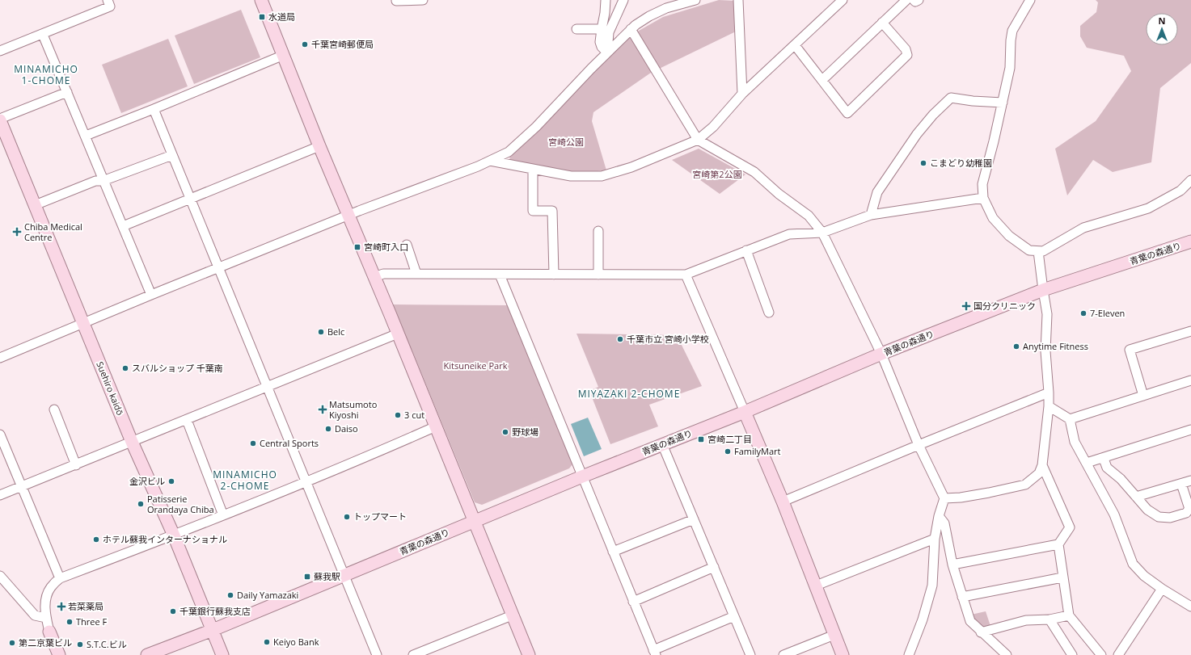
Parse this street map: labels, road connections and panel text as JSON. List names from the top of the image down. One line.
{"streets":{"street":["青葉の森通り","Suehiro kaidō"]},"crossings":[["青葉の森通り","Suehiro kaidō"]],"districts":["MINAMICHO 1-CHOME","MIYAZAKI 2-CHOME","MINAMICHO 2-CHOME"],"parks":["宮崎公園","宮崎第2公園","Kitsuneike Park"],"places":{"transit":["水道局","宮崎町入口","宮崎二丁目","蘇我駅"],"other":["千葉宮崎郵便局","こまどり幼稚園","7-Eleven","Belc","千葉市立 宮崎小学校","Anytime Fitness","スバルショップ 千葉南","3 cut","Daiso","野球場","Central Sports","FamilyMart","金沢ビル","Patisserie Orandaya Chiba","トップマート","ホテル蘇我インターナショナル","Daily Yamazaki","千葉銀行蘇我支店","Three F","Keiyo Bank","第二京葉ビル","S.T.C.ビル"],"health":["Chiba Medical Centre","国分クリニック","Matsumoto Kiyoshi","若菜薬局"]},"north":"top"}
